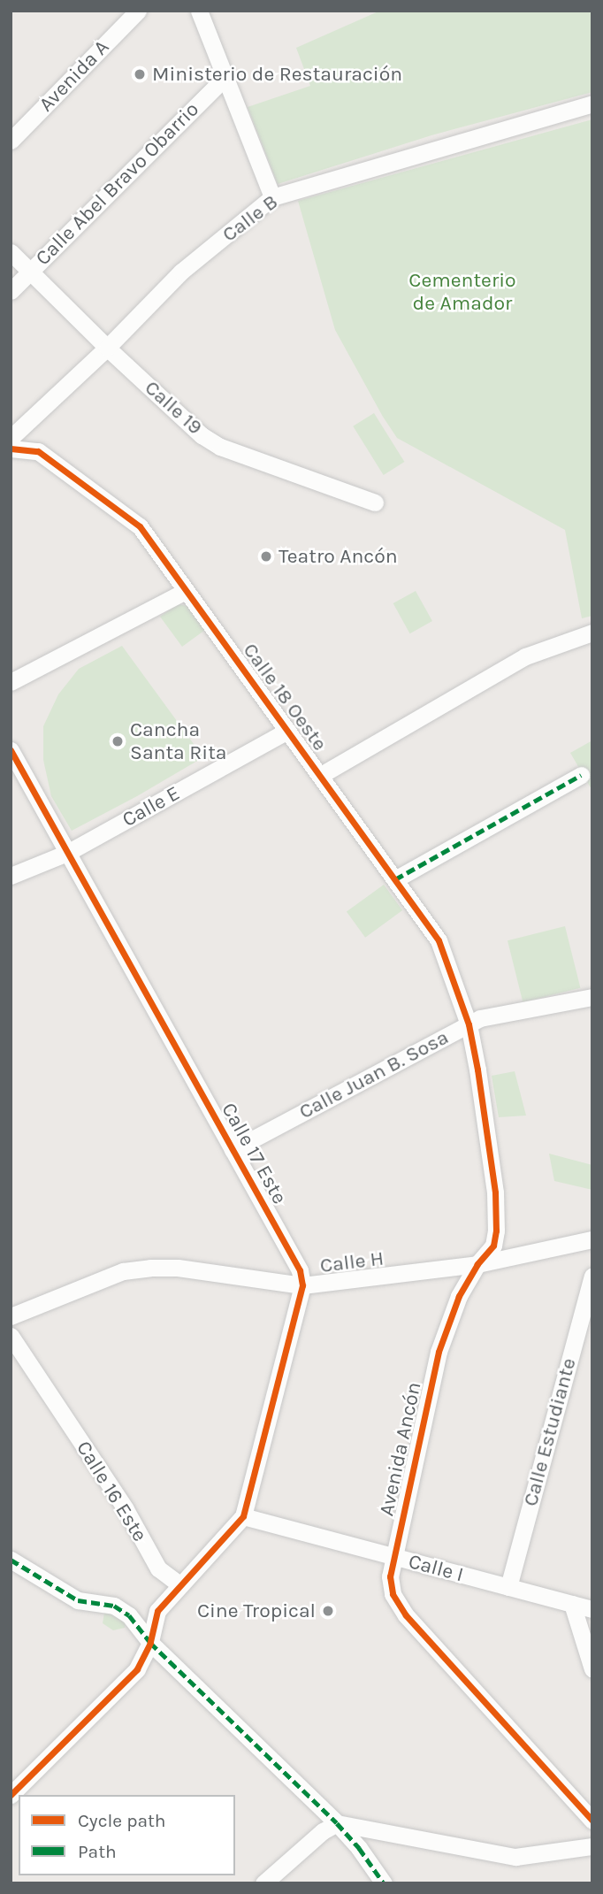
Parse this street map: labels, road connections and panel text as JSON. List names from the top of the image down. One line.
{"streets":{"street":["Avenida A","Calle Abel Bravo Obarrio","Calle B","Calle 19","Calle 18 Oeste","Calle E","Calle Juan B. Sosa","Calle 17 Este","Calle H","Calle Estudiante","Avenida Ancón","Calle 16 Este","Calle I"]},"crossings":[["Calle Abel Bravo Obarrio","Calle 19"],["Calle B","Calle 19"],["Calle 18 Oeste","Calle E"],["Calle 18 Oeste","Calle Juan B. Sosa"],["Calle 18 Oeste","Avenida Ancón"],["Calle E","Calle 17 Este"],["Calle Juan B. Sosa","Calle 17 Este"],["Calle Juan B. Sosa","Avenida Ancón"],["Calle 17 Este","Calle H"],["Calle H","Avenida Ancón"],["Calle Estudiante","Calle I"],["Avenida Ancón","Calle I"]],"parks":["Cementerio de Amador"],"places":["Ministerio de Restauración","Teatro Ancón","Cancha Santa Rita","Cine Tropical"],"legend":["Cycle path","Path"]}
